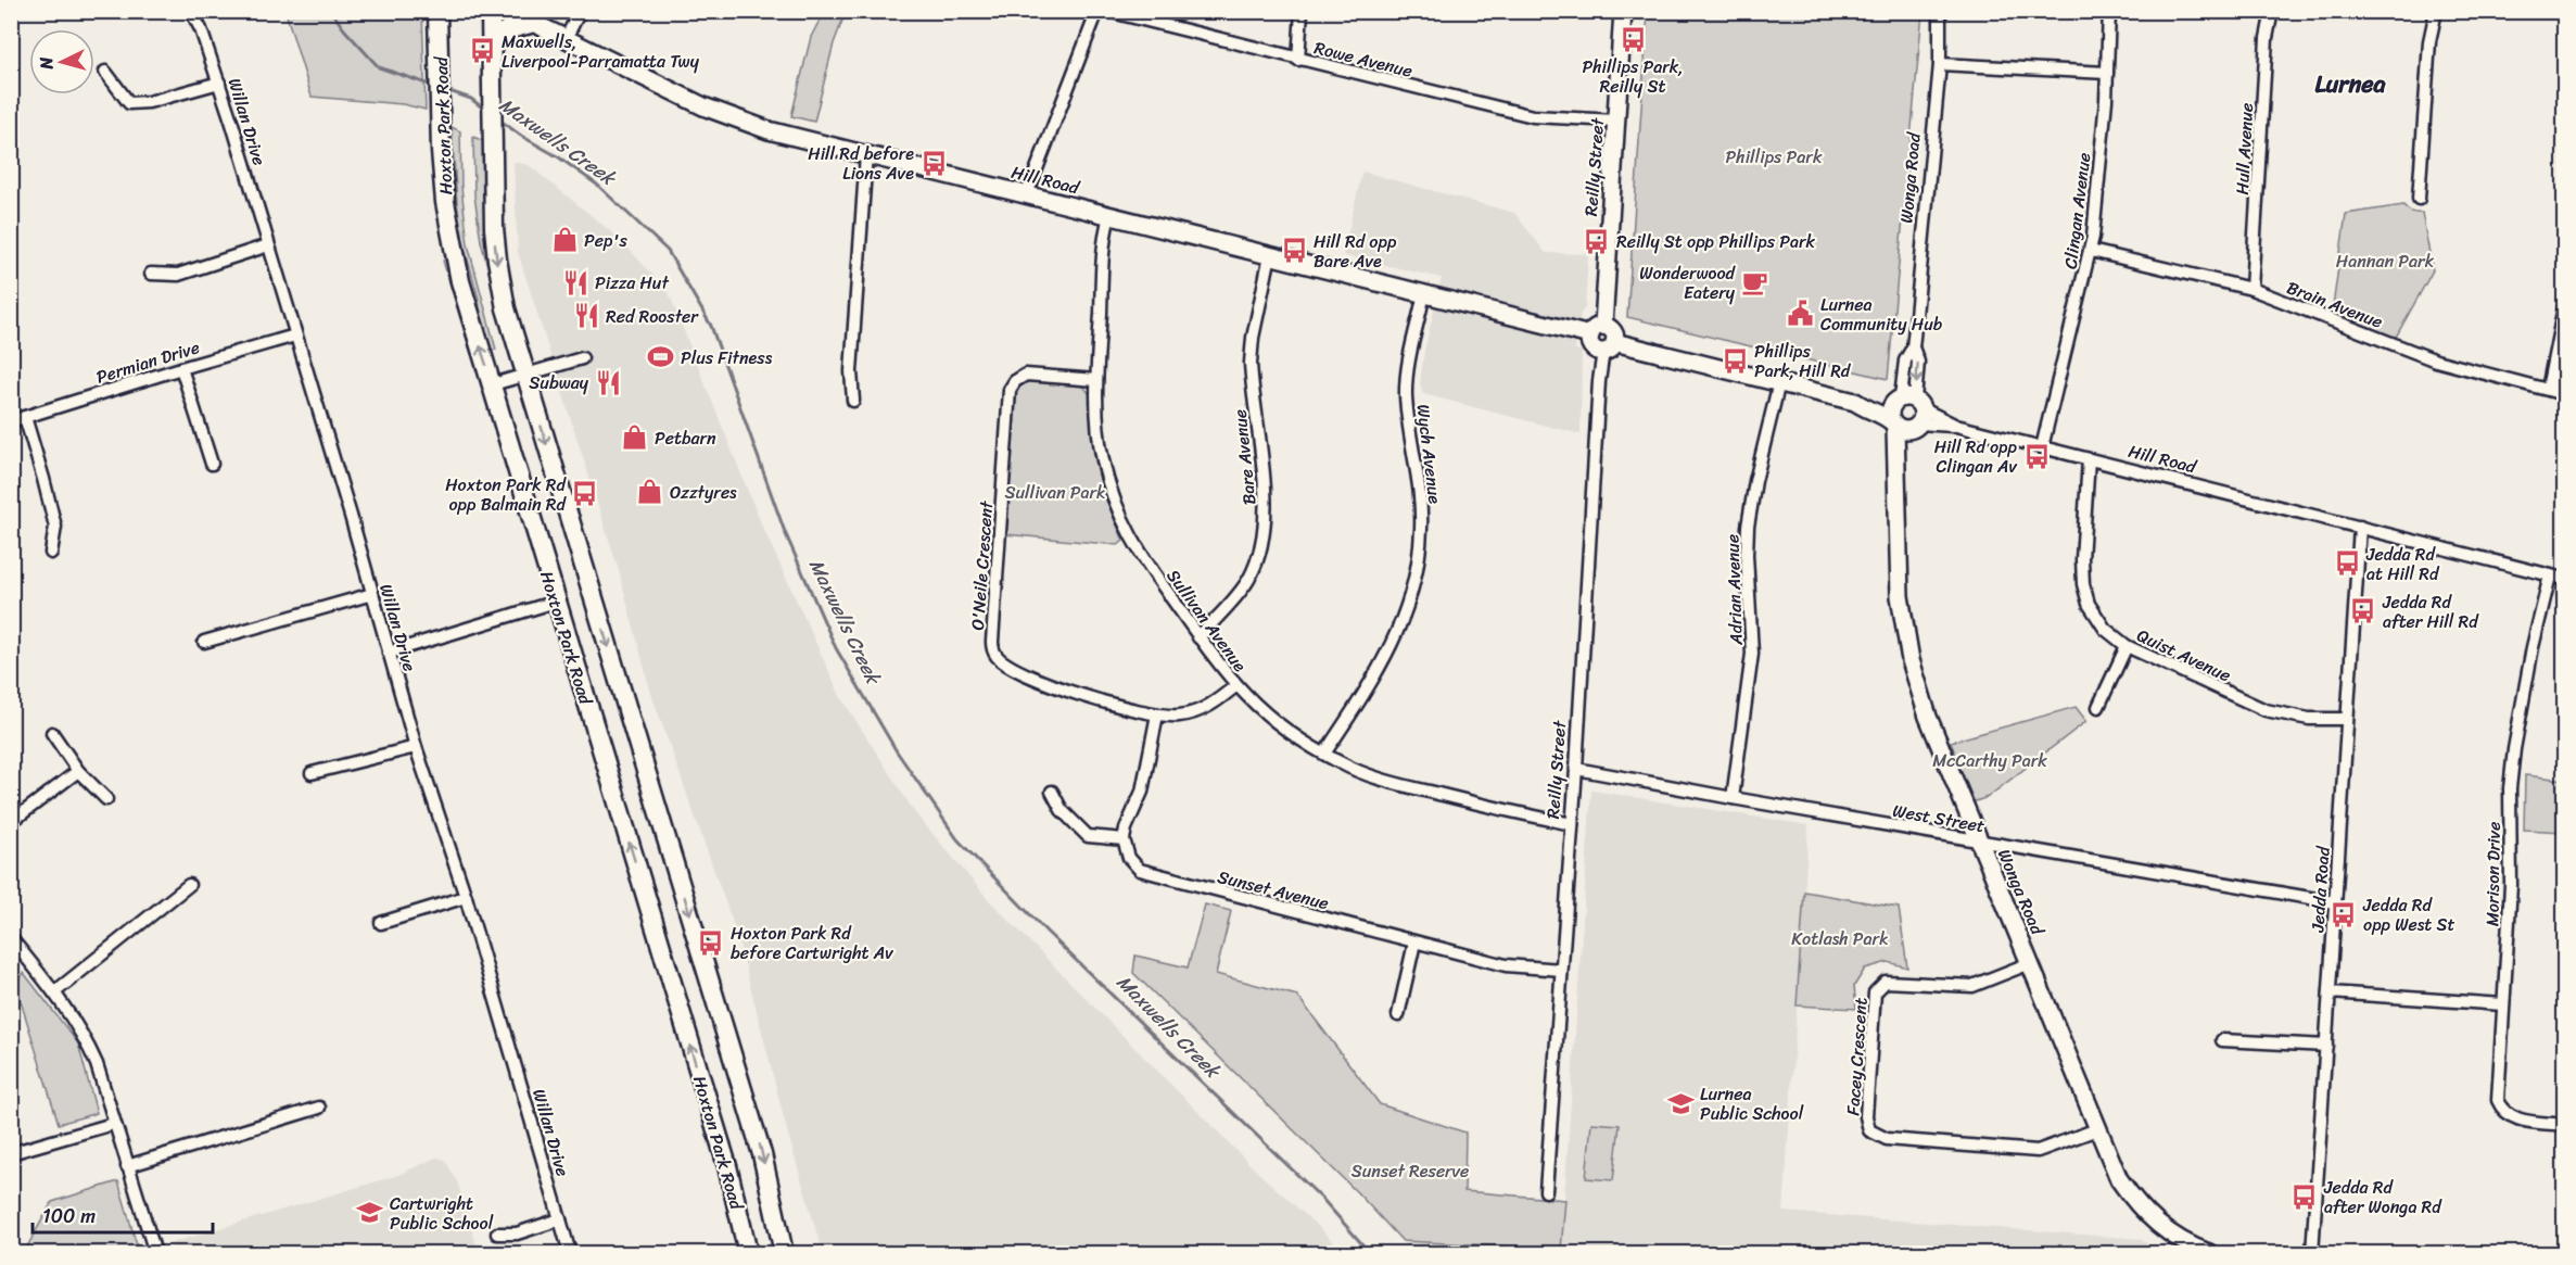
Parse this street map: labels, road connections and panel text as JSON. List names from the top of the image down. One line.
{"streets":{"main road":["Hoxton Park Road","Reilly Street","Wonga Road","Hill Road"],"street":["Rowe Avenue","Willan Drive","Hull Avenue","Clingan Avenue","Brain Avenue","Permian Drive","Wych Avenue","Bare Avenue","O'Neile Crescent","Adrian Avenue","Sullivan Avenue","Quist Avenue","West Street","Morison Drive","Sunset Avenue","Jedda Road","Facey Crescent"]},"crossings":[["Rowe Avenue","Reilly Street"],["Willan Drive","Permian Drive"],["Hull Avenue","Brain Avenue"],["Reilly Street","Hill Road"],["Reilly Street","Sullivan Avenue"],["Reilly Street","West Street"],["Reilly Street","Sunset Avenue"],["Wonga Road","Hill Road"],["Wonga Road","West Street"],["Wonga Road","Facey Crescent"],["Hill Road","Clingan Avenue"],["Hill Road","Wych Avenue"],["Hill Road","Bare Avenue"],["Hill Road","Adrian Avenue"],["Hill Road","Sullivan Avenue"],["Hill Road","Quist Avenue"],["Hill Road","Morison Drive"],["Hill Road","Jedda Road"],["Clingan Avenue","Brain Avenue"],["Wych Avenue","Sullivan Avenue"],["Bare Avenue","Sullivan Avenue"],["O'Neile Crescent","Sullivan Avenue"],["Adrian Avenue","West Street"],["Quist Avenue","Jedda Road"],["West Street","Jedda Road"]],"districts":["Lurnea"],"water":["Maxwells Creek"],"parks":["Phillips Park","Hannan Park","Sullivan Park","McCarthy Park","Kotlash Park","Sunset Reserve"],"places":{"bus stop":["Phillips Park, Reilly St","Maxwells, Liverpool-Parramatta Twy","Hill Rd before Lions Ave","Reilly St opp Phillips Park","Hill Rd opp Bare Ave","Phillips Park, Hill Rd","Hill Rd opp Clingan Av","Hoxton Park Rd opp Balmain Rd","Jedda Rd at Hill Rd","Jedda Rd after Hill Rd","Jedda Rd opp West St","Hoxton Park Rd before Cartwright Av","Jedda Rd after Wonga Rd"],"shop":["Pep's","Petbarn","Ozztyres"],"restaurant":["Pizza Hut","Red Rooster","Subway"],"cafe":["Wonderwood Eatery"],"public building":["Lurnea Community Hub"],"sports":["Plus Fitness"],"school or university":["Lurnea Public School","Cartwright Public School"]},"scale_bar":"100 m","north":"left"}
